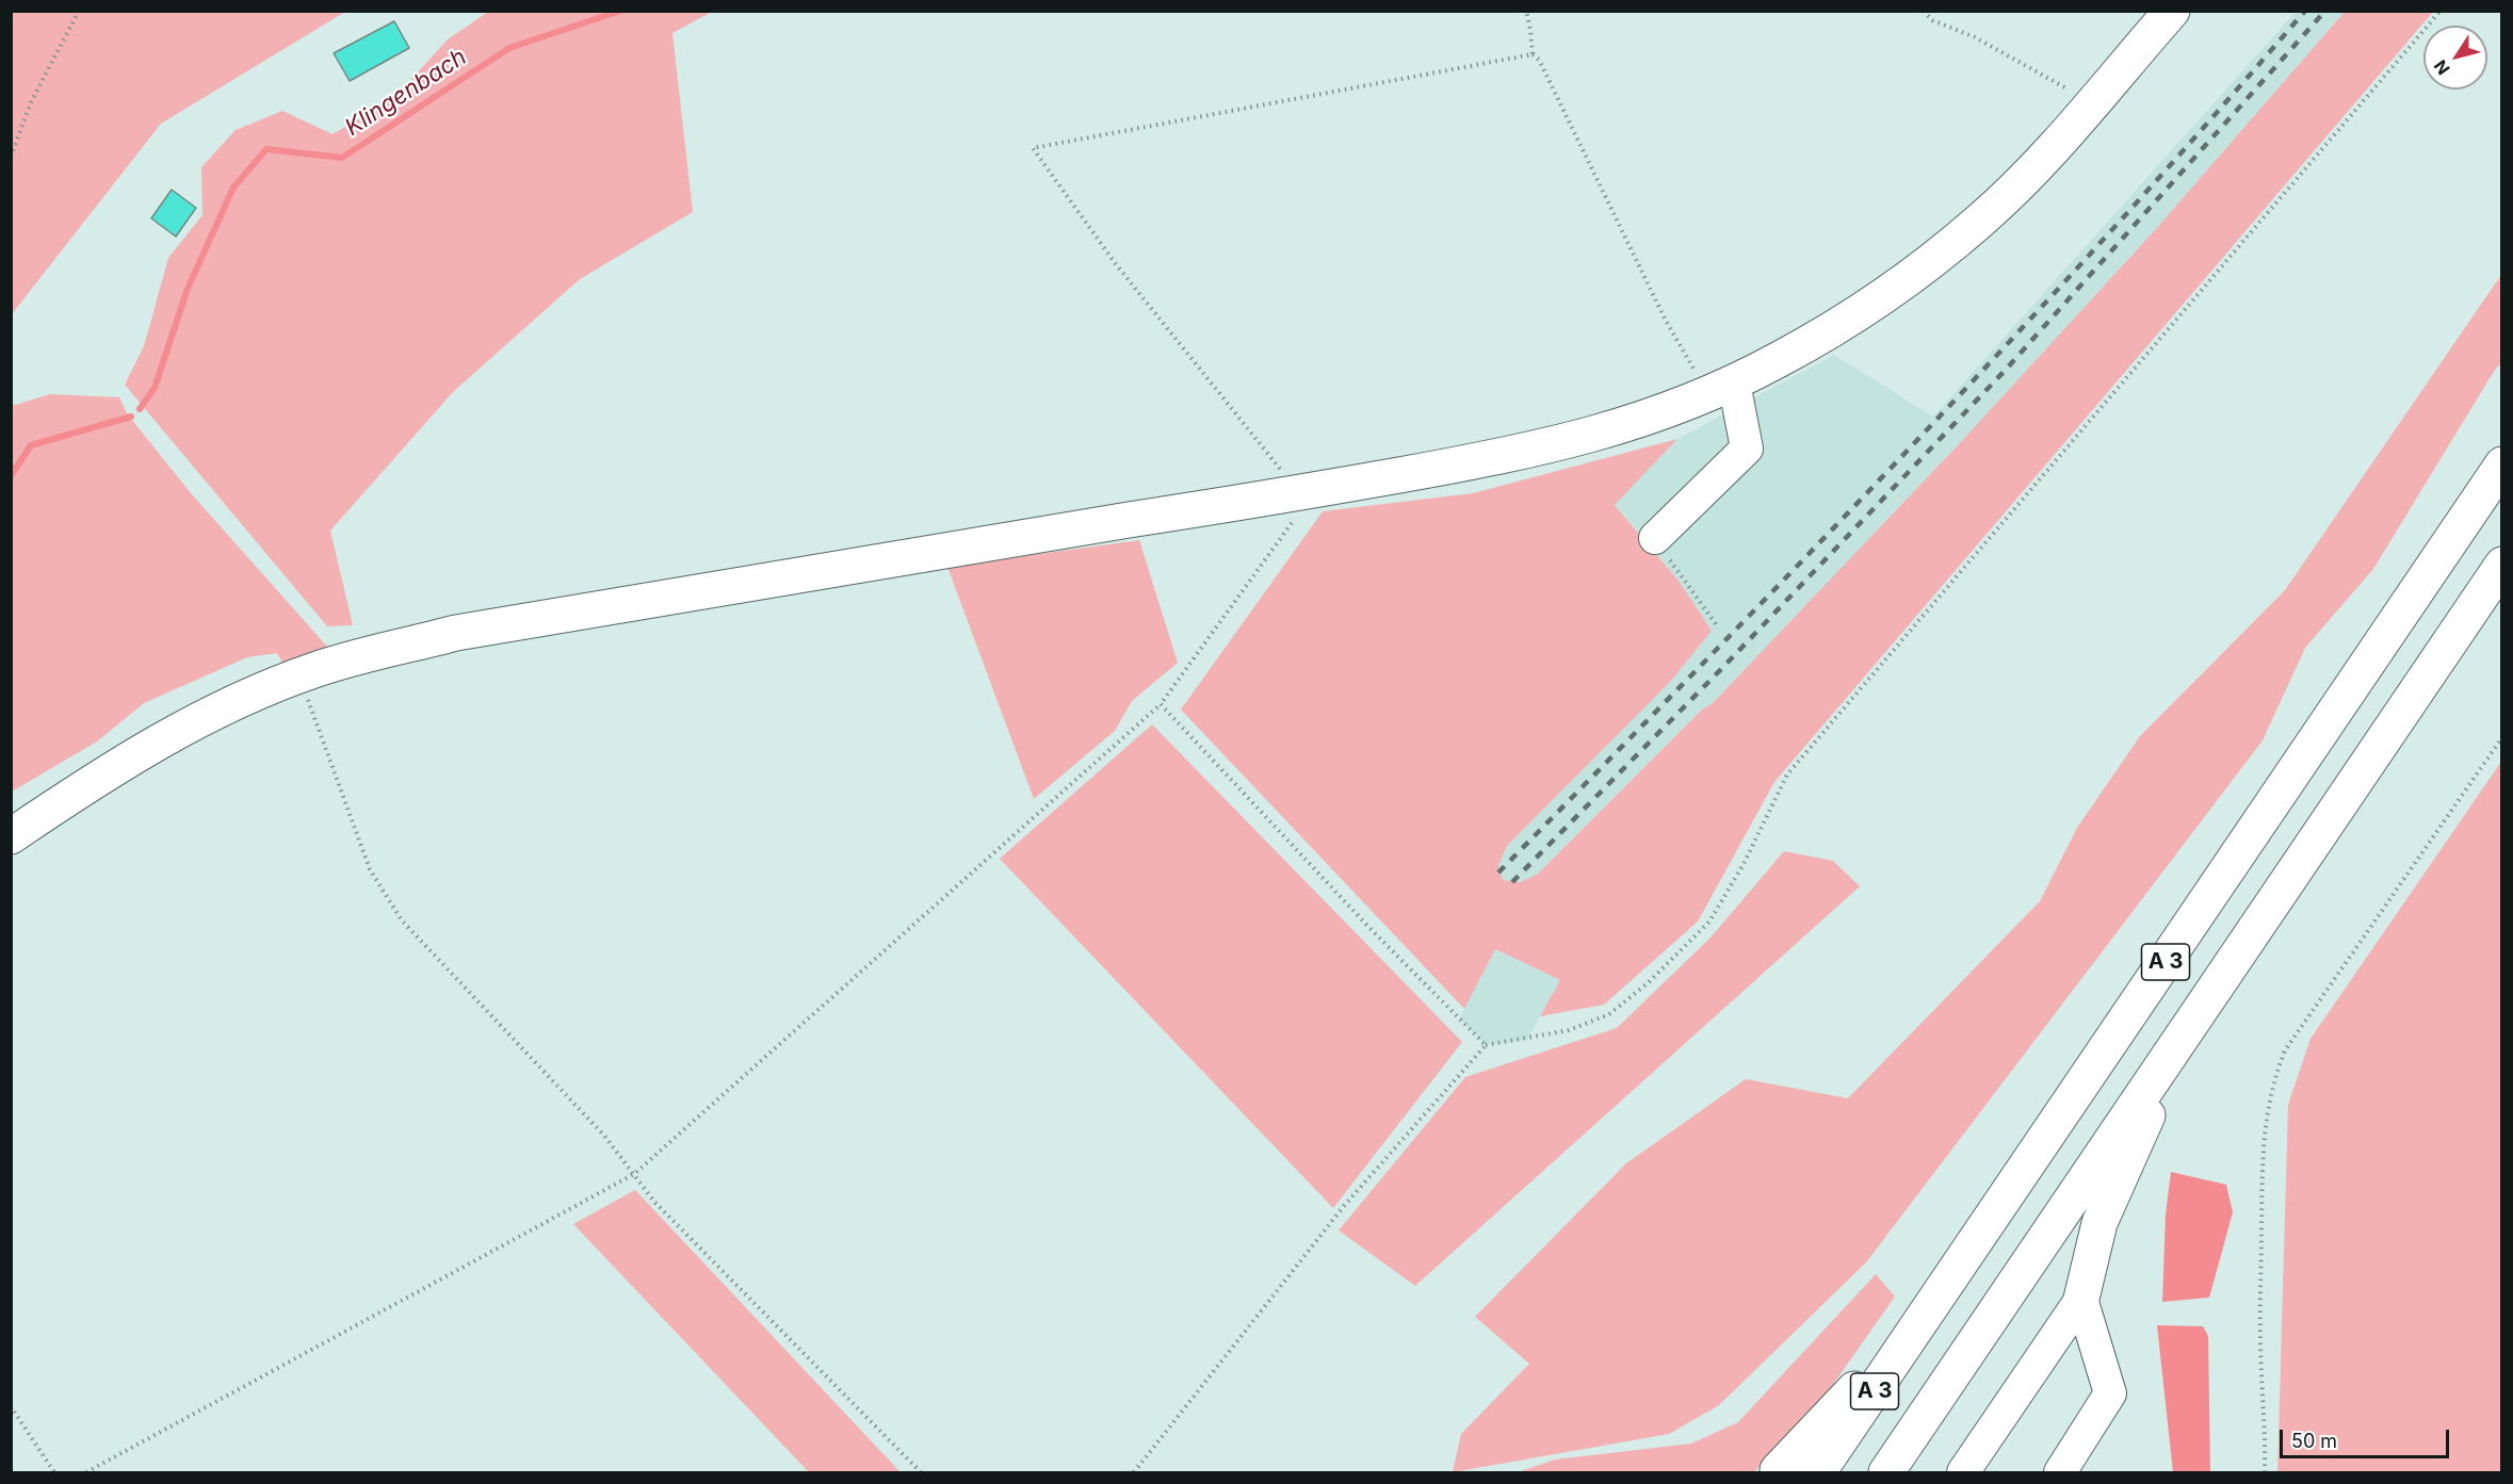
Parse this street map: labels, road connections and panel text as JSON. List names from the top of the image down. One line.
{"streets":{"main road":["A 3"]},"water":["Klingenbach"],"scale_bar":"50 m","north":"bottom left"}
